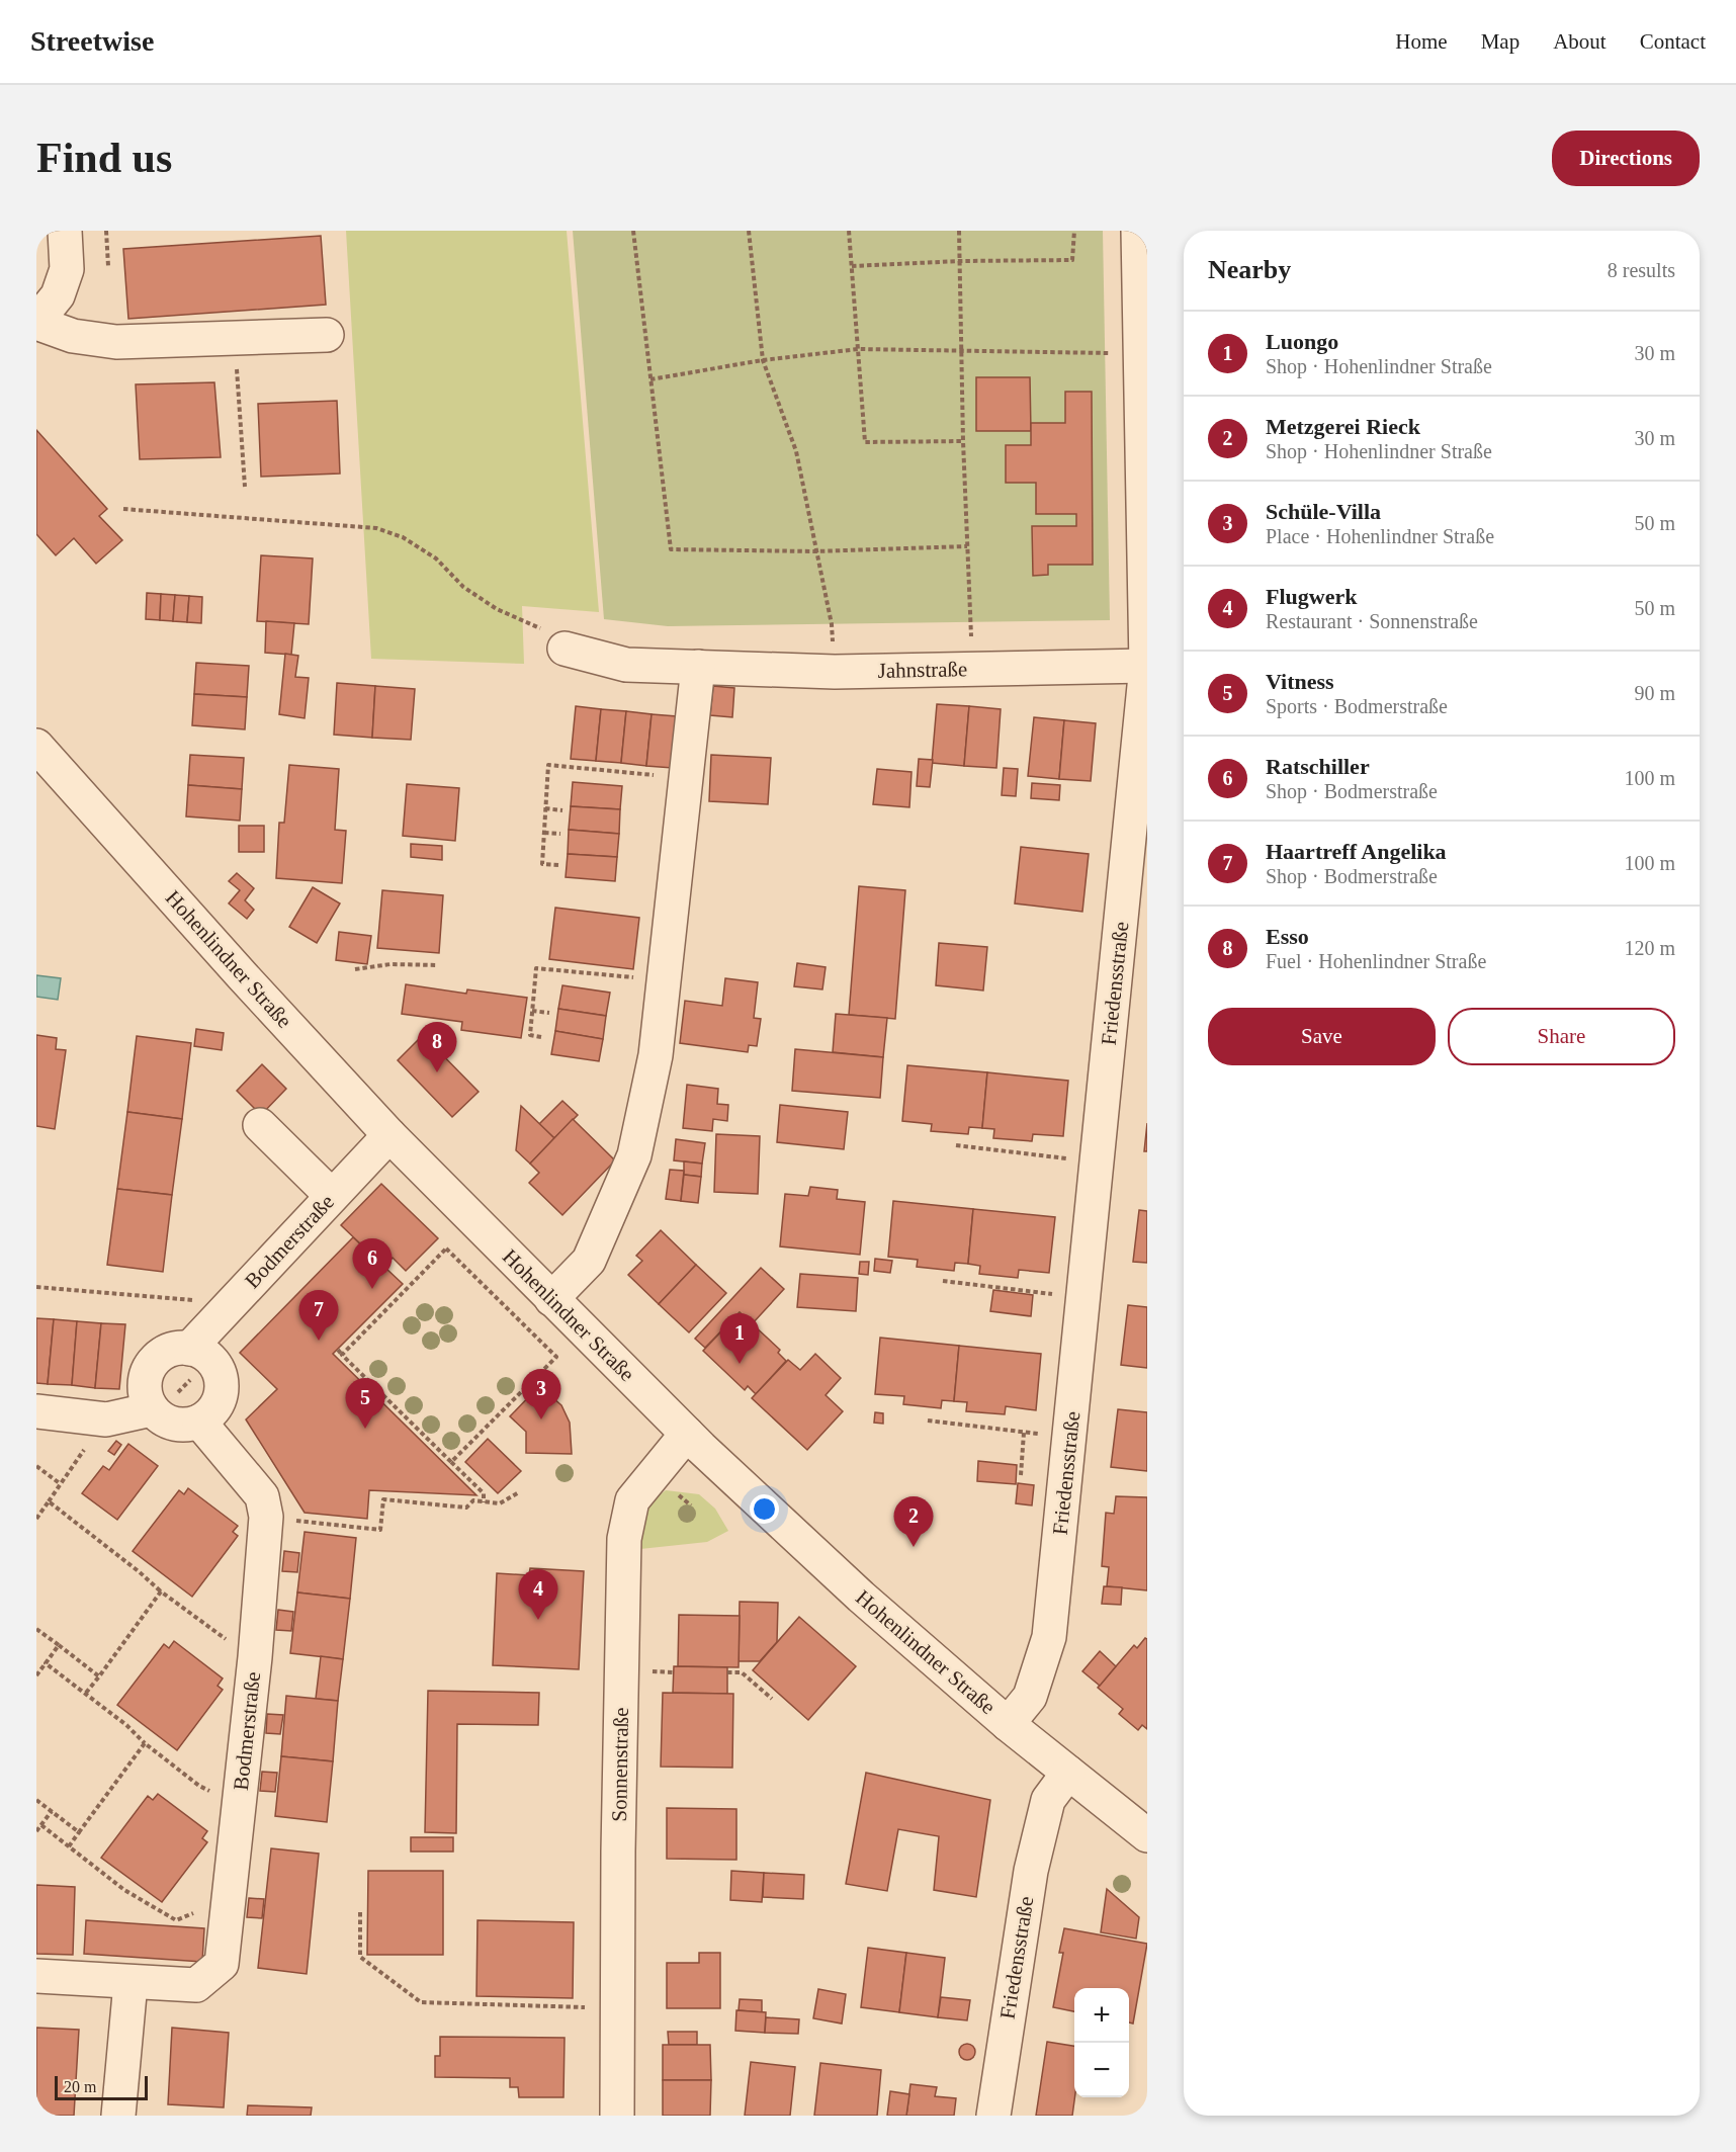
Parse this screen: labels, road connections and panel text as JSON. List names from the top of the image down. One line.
{"streets":{"street":["Jahnstraße","Hohenlindner Straße","Friedensstraße","Bodmerstraße","Sonnenstraße"]},"crossings":[["Jahnstraße","Friedensstraße"],["Hohenlindner Straße","Friedensstraße"],["Hohenlindner Straße","Bodmerstraße"],["Hohenlindner Straße","Sonnenstraße"]],"scale_bar":"20 m","page":{"header":"Streetwise","nav":["Home","Map","About","Contact"],"buttons":["Directions",["Save","Share"]],"title":"Find us","heading":["Nearby","8 results"],"list":[{"mark":"1","name":"Luongo","note":"Shop · Hohenlindner Straße","value":"30 m"},{"mark":"2","name":"Metzgerei Rieck","note":"Shop · Hohenlindner Straße","value":"30 m"},{"mark":"3","name":"Schüle-Villa","note":"Place · Hohenlindner Straße","value":"50 m"},{"mark":"4","name":"Flugwerk","note":"Restaurant · Sonnenstraße","value":"50 m"},{"mark":"5","name":"Vitness","note":"Sports · Bodmerstraße","value":"90 m"},{"mark":"6","name":"Ratschiller","note":"Shop · Bodmerstraße","value":"100 m"},{"mark":"7","name":"Haartreff Angelika","note":"Shop · Bodmerstraße","value":"100 m"},{"mark":"8","name":"Esso","note":"Fuel · Hohenlindner Straße","value":"120 m"}],"pins":["8","6","7","1","3","5","2","4"],"map_buttons":["+","−"],"scale":"20 m"}}
